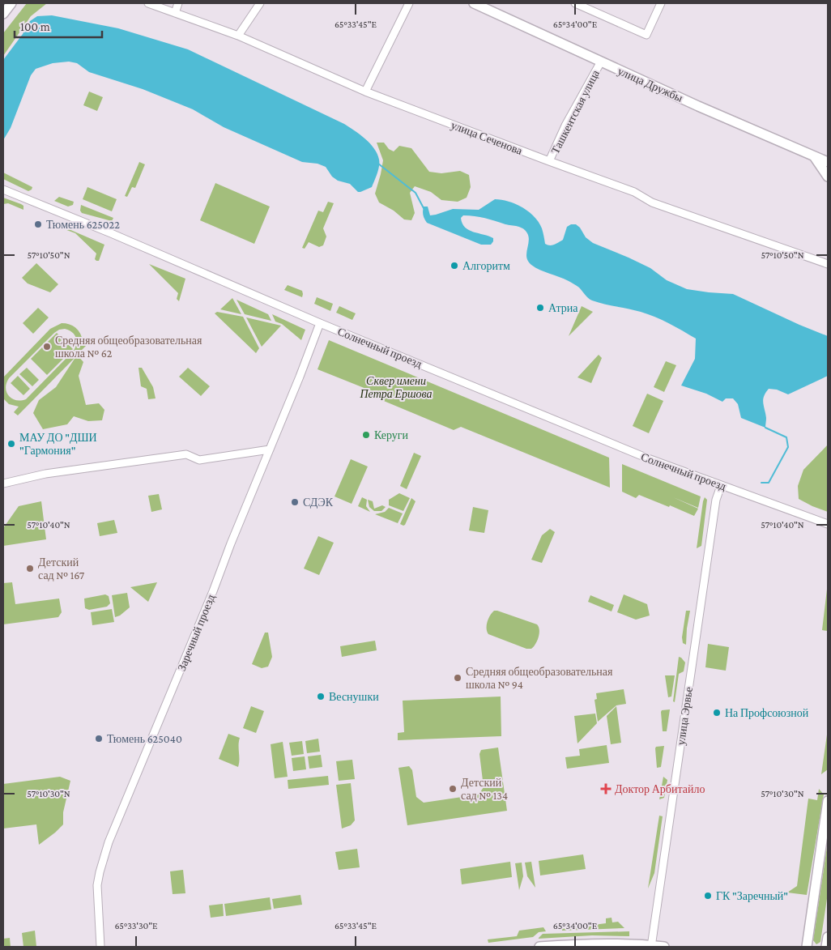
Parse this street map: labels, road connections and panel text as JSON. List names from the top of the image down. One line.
{"streets":{"main road":["улица Дружбы"],"street":["Ташкентская улица","улица Сеченова","Солнечный проезд","Заречный проезд","улица Эрвье"]},"crossings":[["улица Дружбы","Ташкентская улица"],["Ташкентская улица","улица Сеченова"],["Солнечный проезд","Заречный проезд"],["Солнечный проезд","улица Эрвье"]],"parks":["Сквер имени Петра Ершова"],"places":{"other":["Тюмень 625022","Алгоритм","Атриа","Средняя общеобразовательная школа № 62","Керуги","МАУ ДО \"ДШИ \"Гармония\"","СДЭК","Детский сад № 167","Средняя общеобразовательная школа № 94","Веснушки","На Профсоюзной","Тюмень 625040","Детский сад № 134","ГК \"Заречный\""],"health":["Доктор Арбитайло"]},"scale_bar":"100 m","coordinates":["65°33'45\"E","65°34'00\"E","57°10'50\"N","57°10'40\"N","57°10'30\"N","65°33'30\"E"]}
